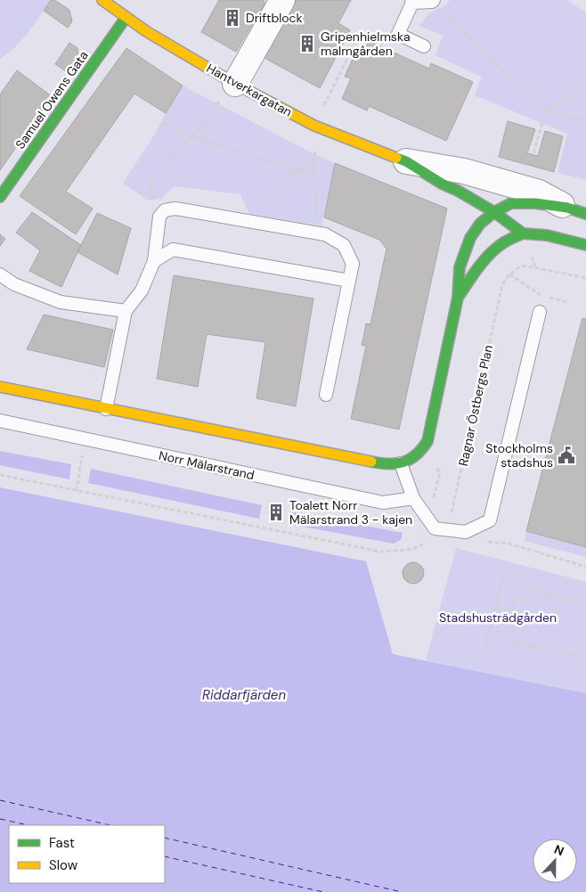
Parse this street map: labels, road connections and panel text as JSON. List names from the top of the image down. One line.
{"streets":{"street":["Hantverkargatan","Samuel Owens Gata"],"lane":["Norr Mälarstrand"],"path":["Ragnar Östbergs Plan"]},"crossings":[["Hantverkargatan","Samuel Owens Gata"]],"water":["Riddarfjärden"],"parks":["Stadshusträdgården"],"places":{"building":["Driftblock","Gripenhielmska malmgården","Toalett Norr Mälarstrand 3 - kajen"],"public building":["Stockholms stadshus"]},"legend":["Fast","Slow"],"north":"top"}
